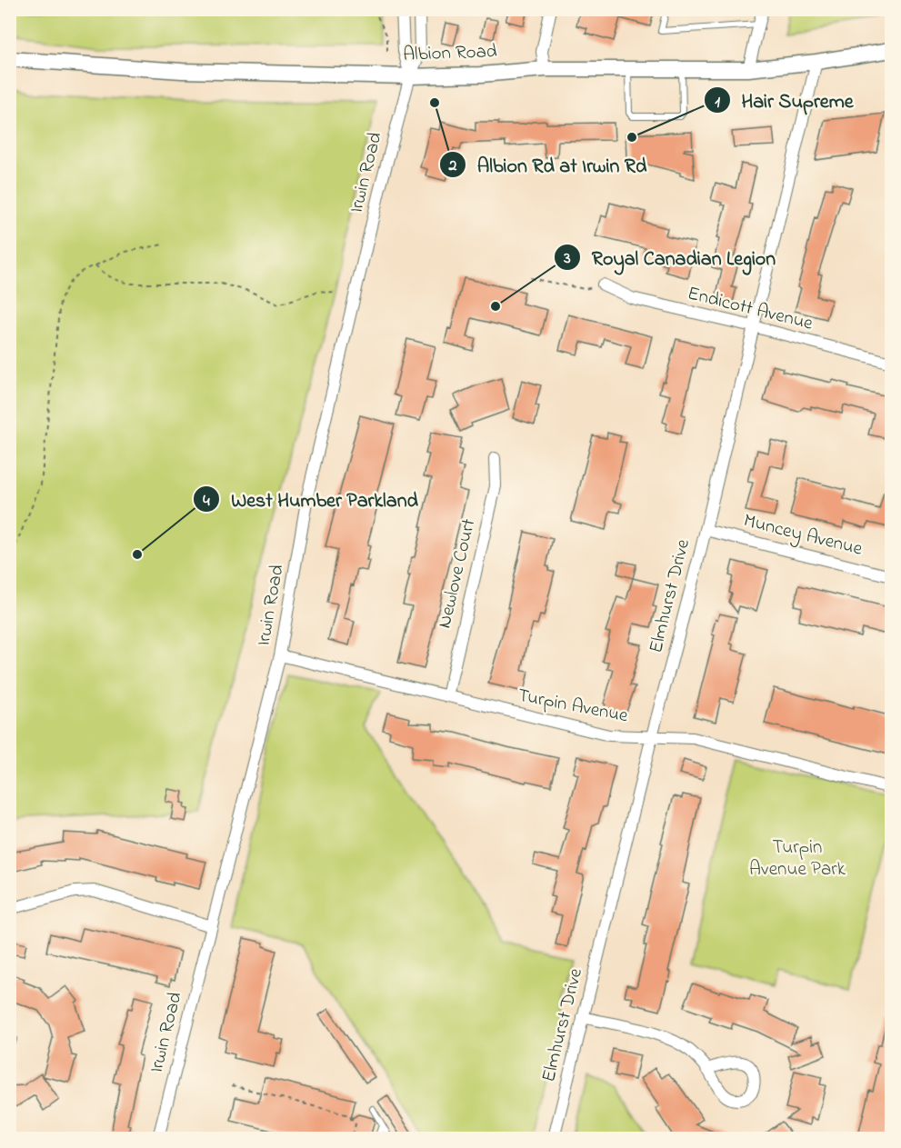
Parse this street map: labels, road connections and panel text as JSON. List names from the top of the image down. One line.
{"streets":{"main road":["Albion Road"],"street":["Irwin Road","Endicott Avenue","Muncey Avenue","Newlove Court","Elmhurst Drive","Turpin Avenue"]},"crossings":[["Albion Road","Irwin Road"],["Albion Road","Elmhurst Drive"],["Irwin Road","Turpin Avenue"],["Endicott Avenue","Elmhurst Drive"],["Muncey Avenue","Elmhurst Drive"],["Newlove Court","Turpin Avenue"],["Elmhurst Drive","Turpin Avenue"]],"parks":["Turpin Avenue Park"],"places":["Albion Rd at Irwin Rd","Hair Supreme","Royal Canadian Legion","West Humber Parkland"]}
